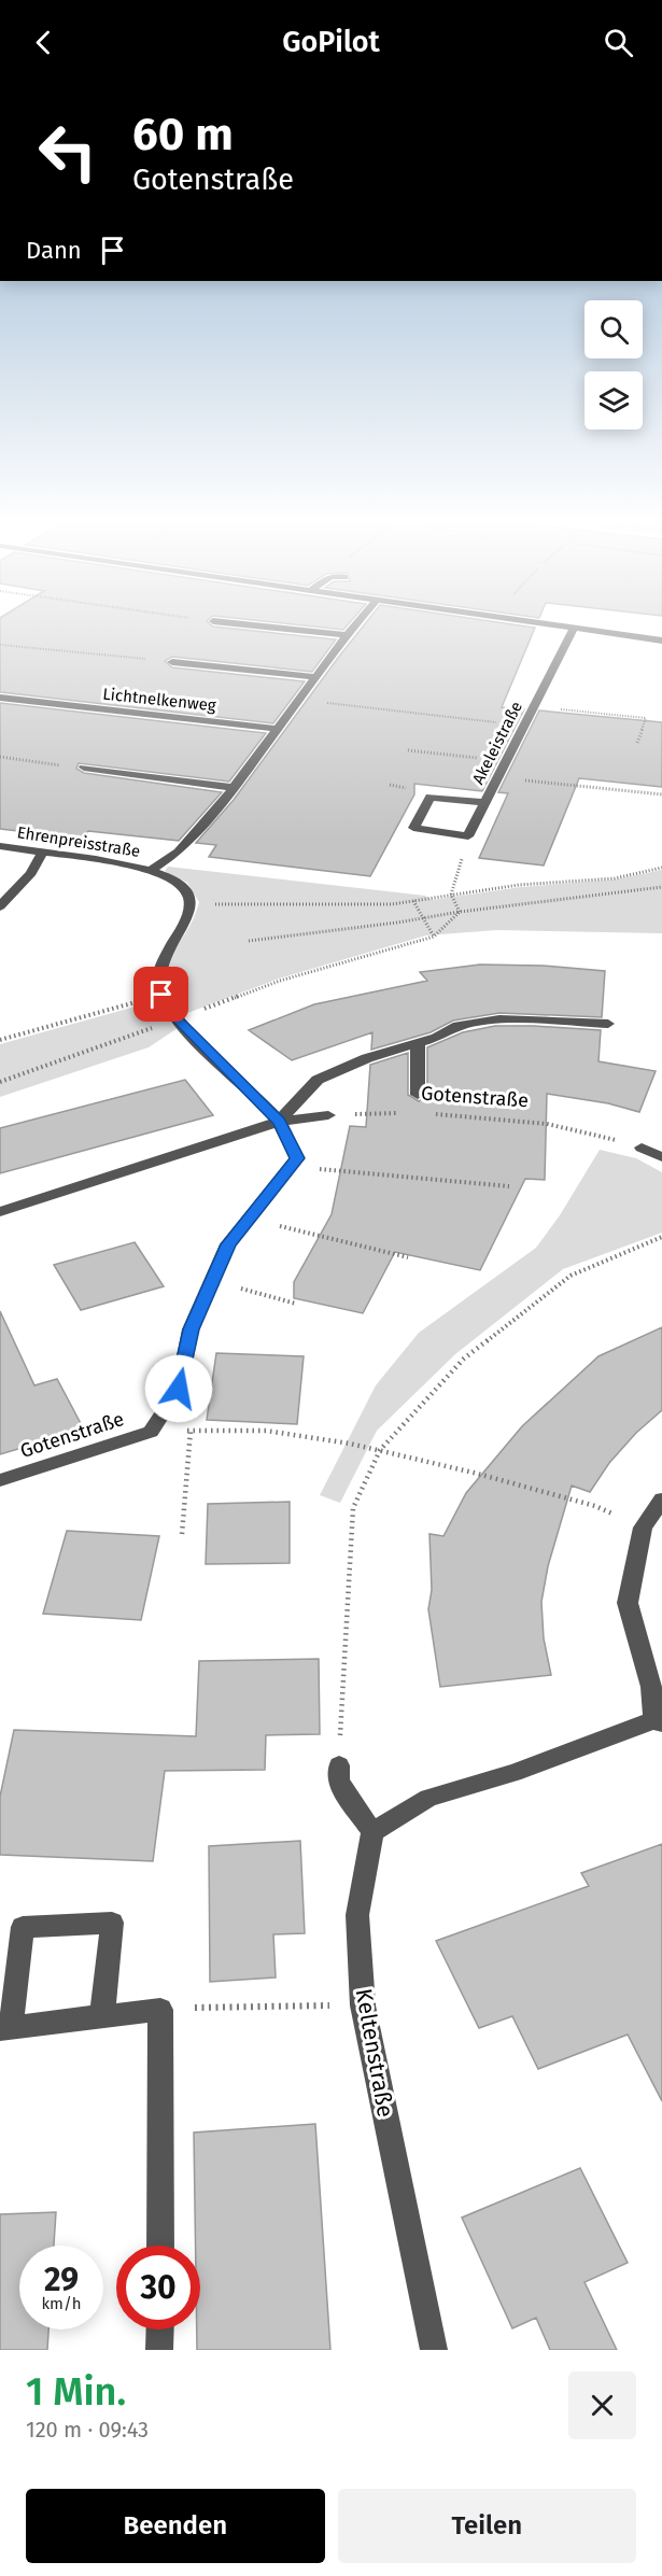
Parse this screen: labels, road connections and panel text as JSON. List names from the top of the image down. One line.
{"streets":{"street":["Lichtnelkenweg","Akeleistraße","Ehrenpreisstraße","Gotenstraße","Keltenstraße"]},"crossings":[["Lichtnelkenweg","Ehrenpreisstraße"]],"page":{"header":"GoPilot","turn":["60 m","Gotenstraße"],"then":"Dann","speed":"29 km/h","limit":"30","heading":["1 Min.","120 m · 09:43"],"buttons":["Beenden","Teilen"]}}
